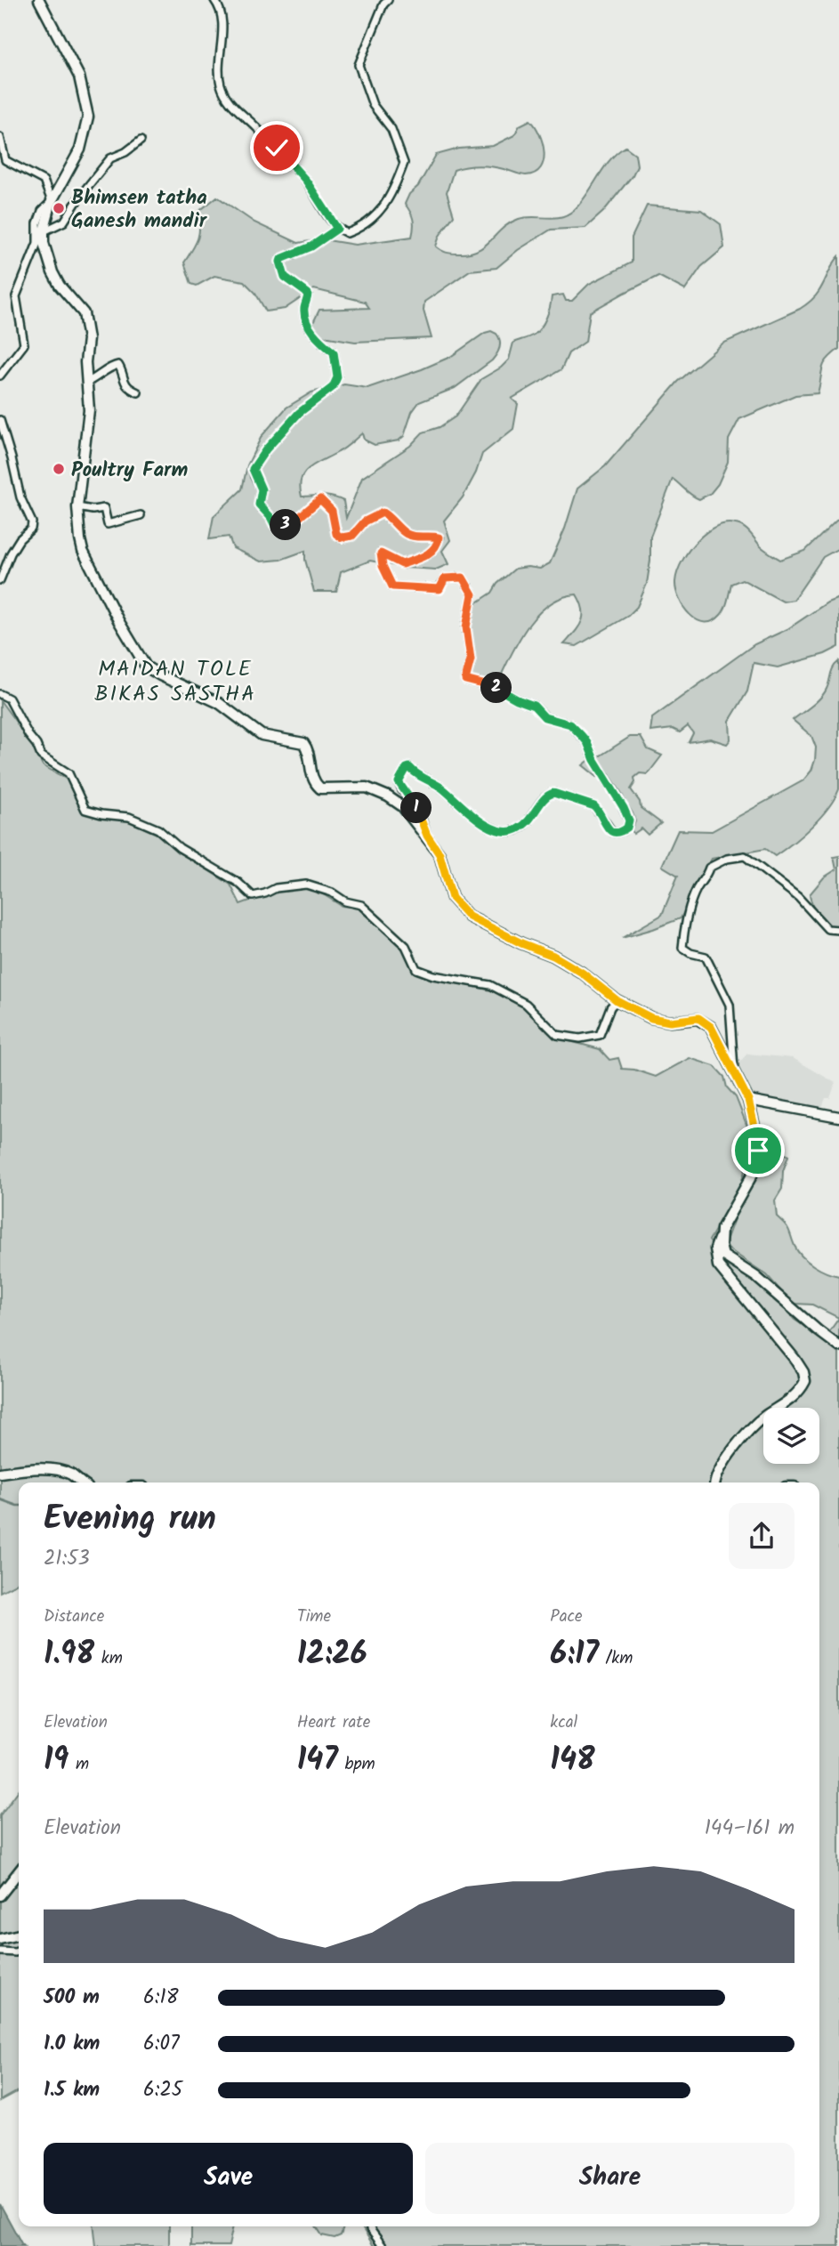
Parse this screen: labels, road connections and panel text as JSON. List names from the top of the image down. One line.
{"districts":["MAIDAN TOLE BIKAS SASTHA"],"places":["Bhimsen tatha Ganesh mandir","Poultry Farm"],"page":{"pins":["3","2","1"],"heading":["Evening run","21:53"],"stats":[["Distance","1.98 km"],["Time","12:26"],["Pace","6:17 /km"],["Elevation","19 m"],["Heart rate","147 bpm"],["kcal","148"]],"chart":["Elevation","144–161 m"],"list":[{"name":"500 m","note":"6:18"},{"name":"1.0 km","note":"6:07"},{"name":"1.5 km","note":"6:25"}],"buttons":["Save","Share"]}}
